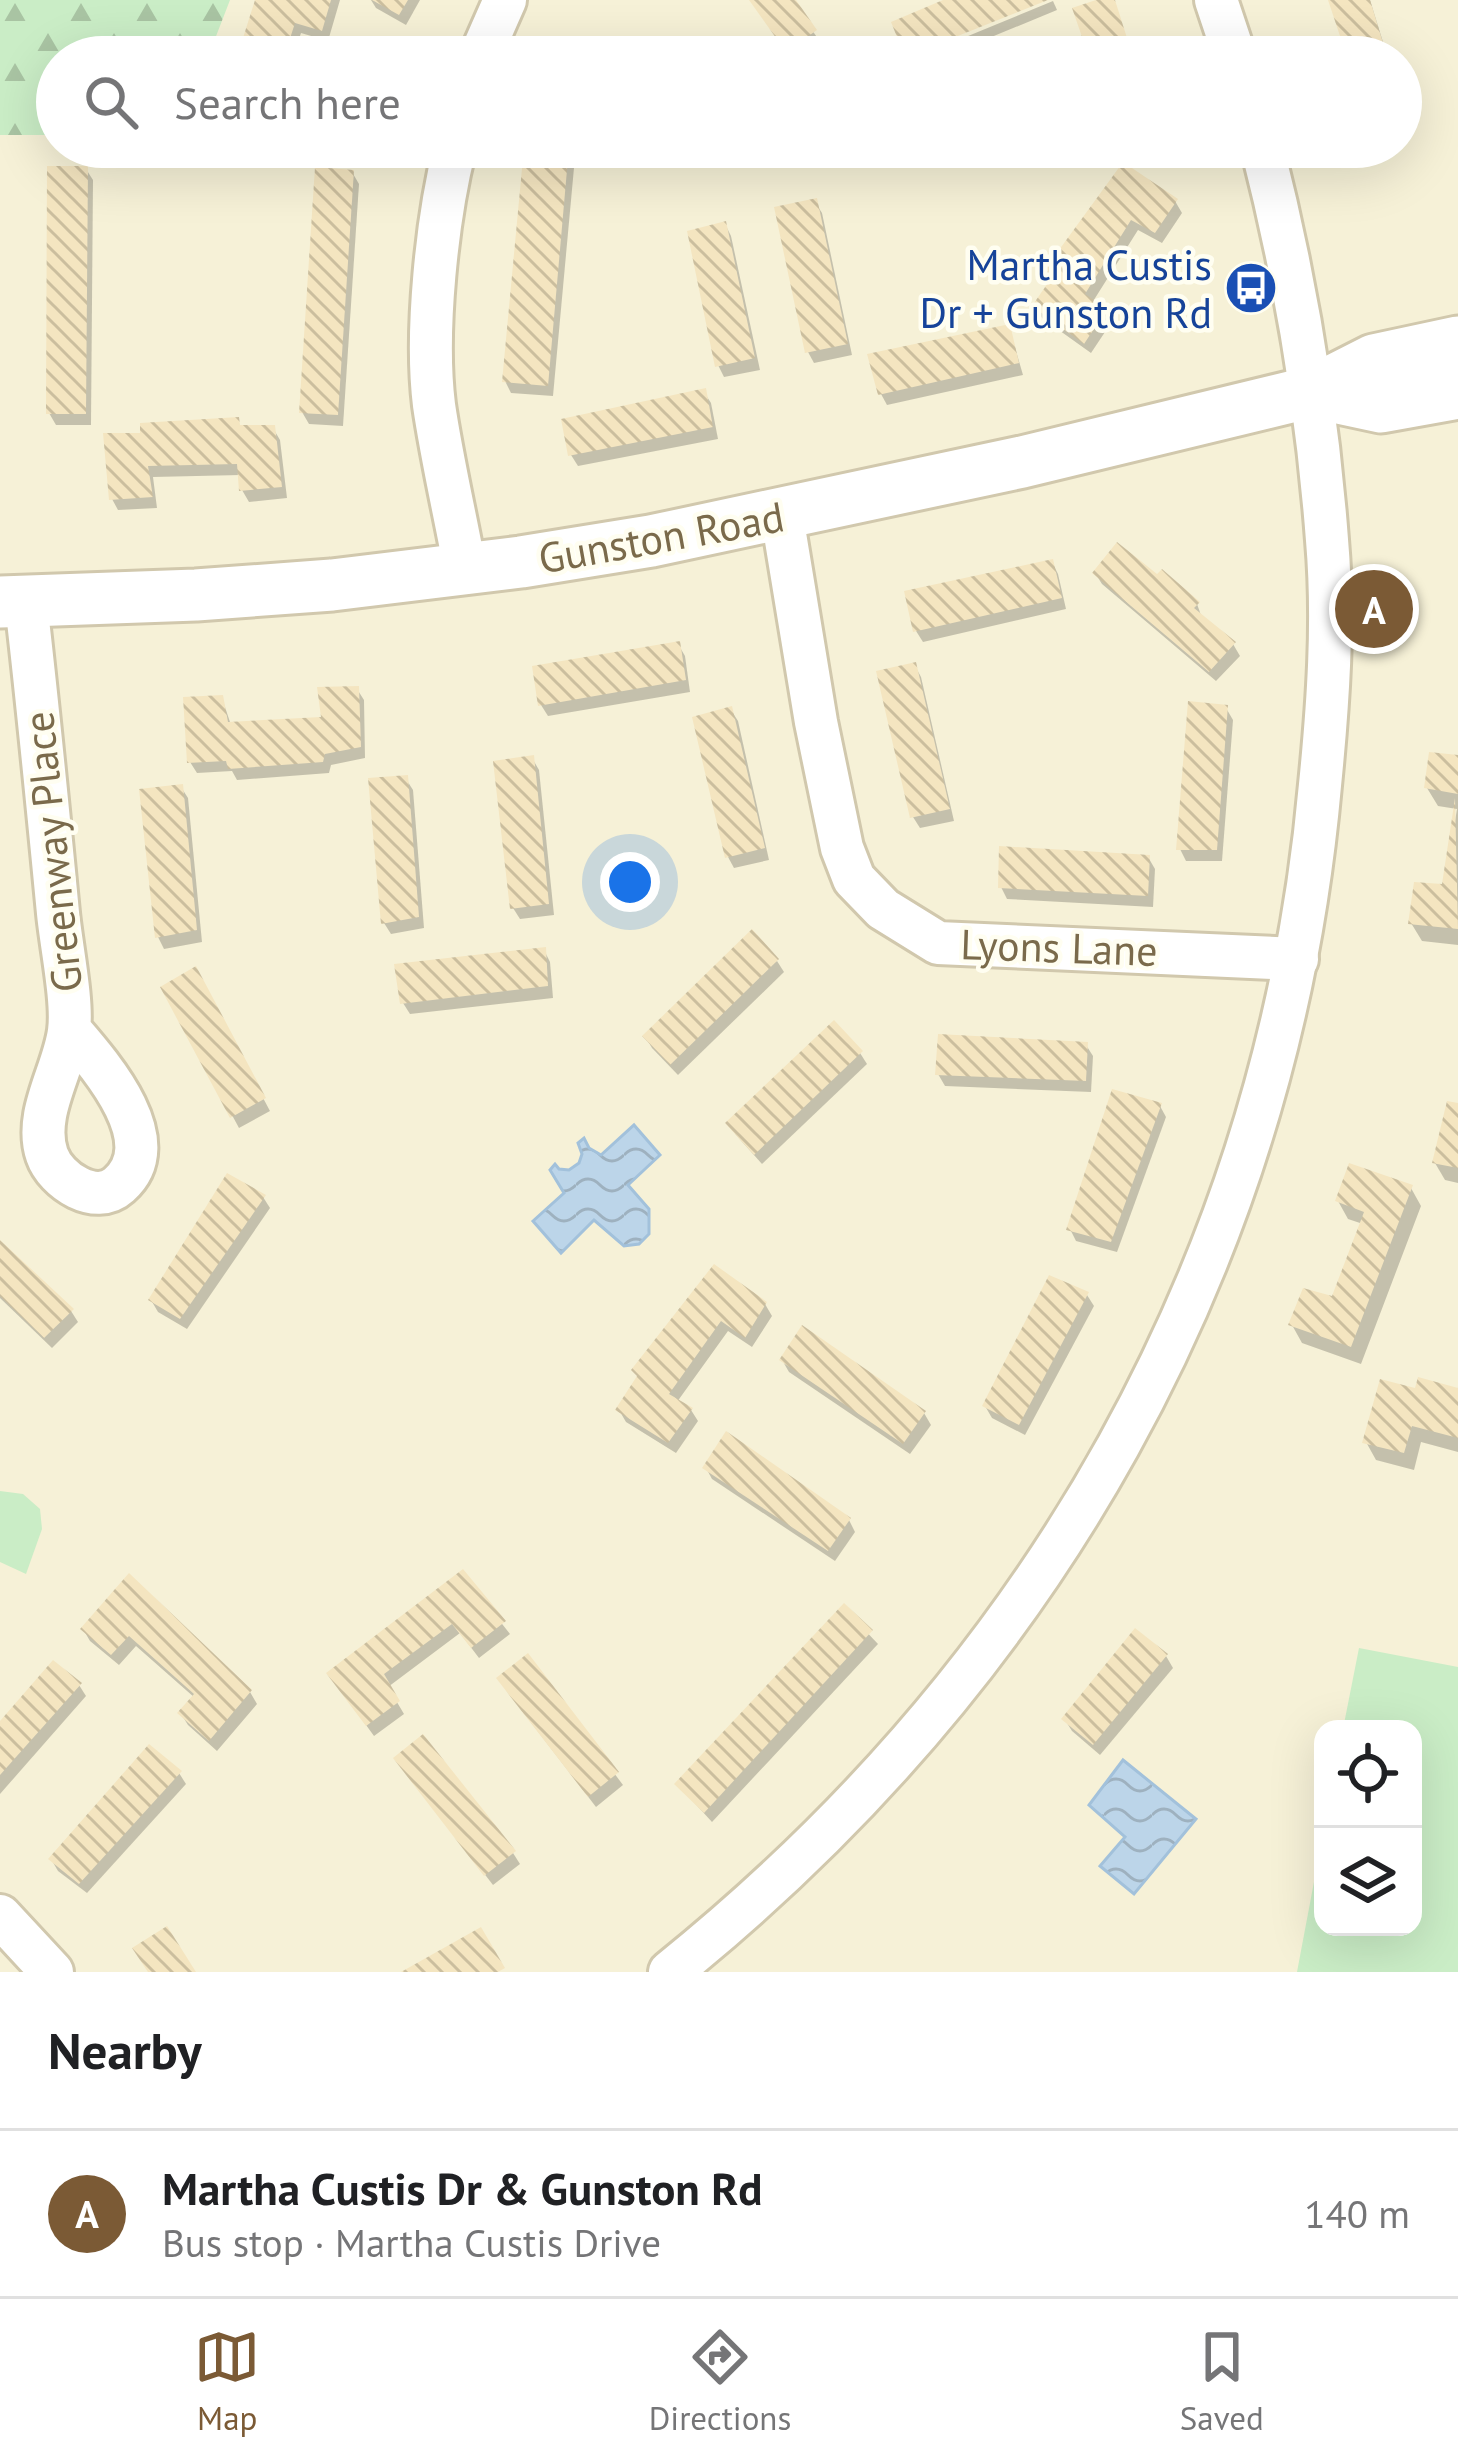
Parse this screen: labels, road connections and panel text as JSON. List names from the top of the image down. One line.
{"streets":{"street":["Gunston Road","Greenway Place","Lyons Lane"]},"crossings":[["Gunston Road","Greenway Place"],["Gunston Road","Lyons Lane"]],"places":{"bus stop":["Martha Custis Dr + Gunston Rd"]},"page":{"search":"Search here","pins":"A","heading":"Nearby","list":[{"mark":"A","name":"Martha Custis Dr & Gunston Rd","note":"Bus stop · Martha Custis Drive","value":"140 m"}],"nav":["Map","Directions","Saved"]}}
